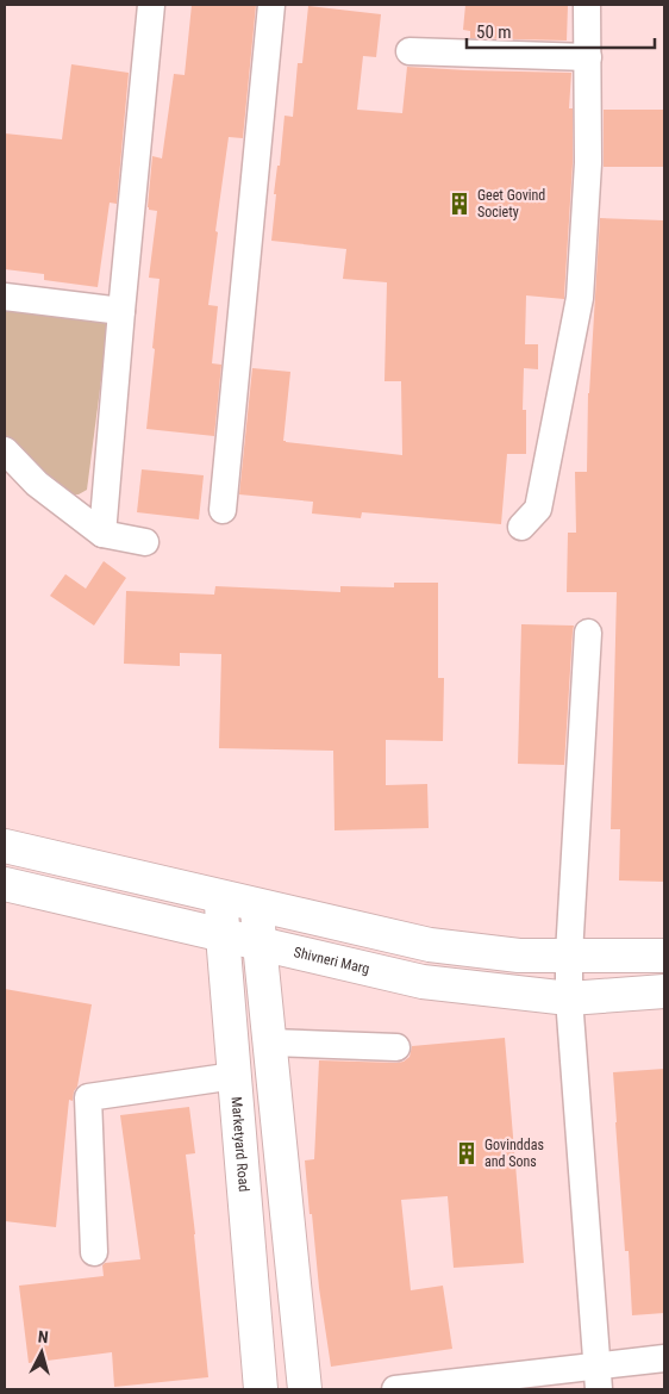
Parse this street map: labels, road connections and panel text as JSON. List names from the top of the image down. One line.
{"streets":{"main road":["Shivneri Marg","Marketyard Road"]},"crossings":[["Shivneri Marg","Marketyard Road"]],"places":{"building":["Geet Govind Society","Govinddas and Sons"]},"scale_bar":"50 m","north":"top"}
